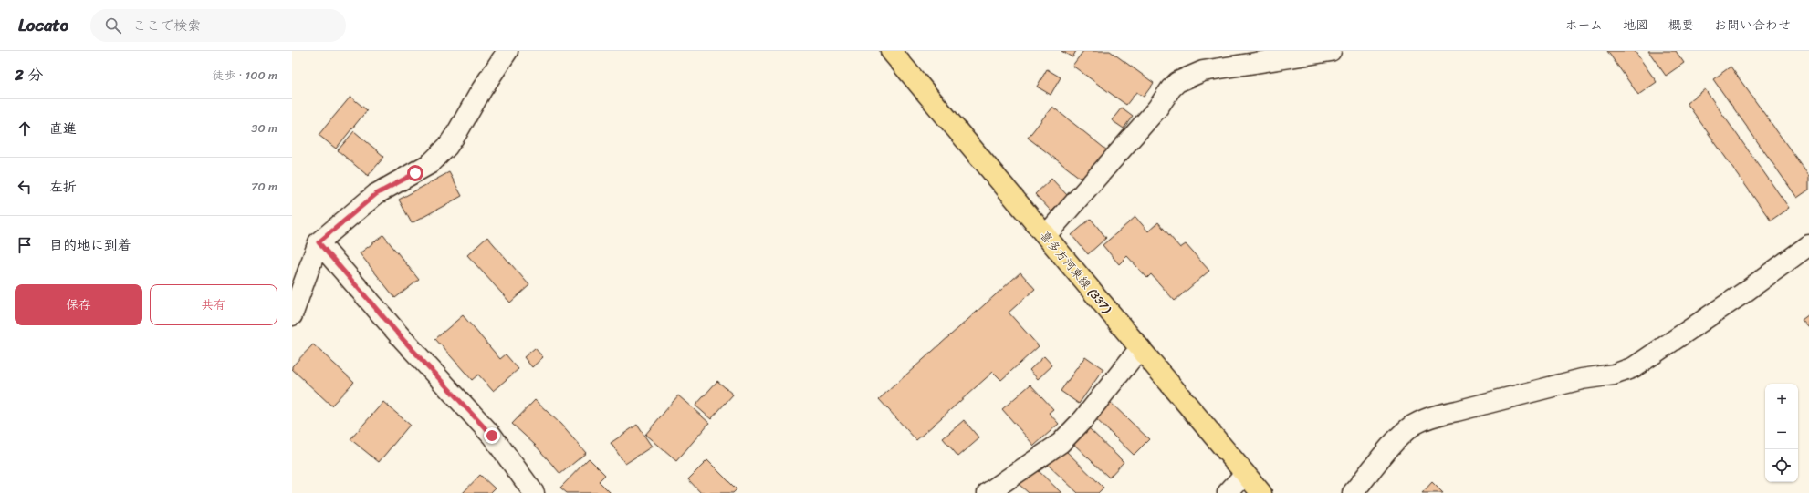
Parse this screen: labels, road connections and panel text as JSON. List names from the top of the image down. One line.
{"streets":{"main road":["喜多方河東線 (337)"]},"page":{"header":"Locato","search":"ここで検索","nav":["ホーム","地図","概要","お問い合わせ"],"heading":["2 分","徒歩 · 100 m"],"list":[["直進","30 m"],["左折","70 m"],"目的地に到着"],"buttons":["保存","共有"],"map_buttons":["+","−"]}}
